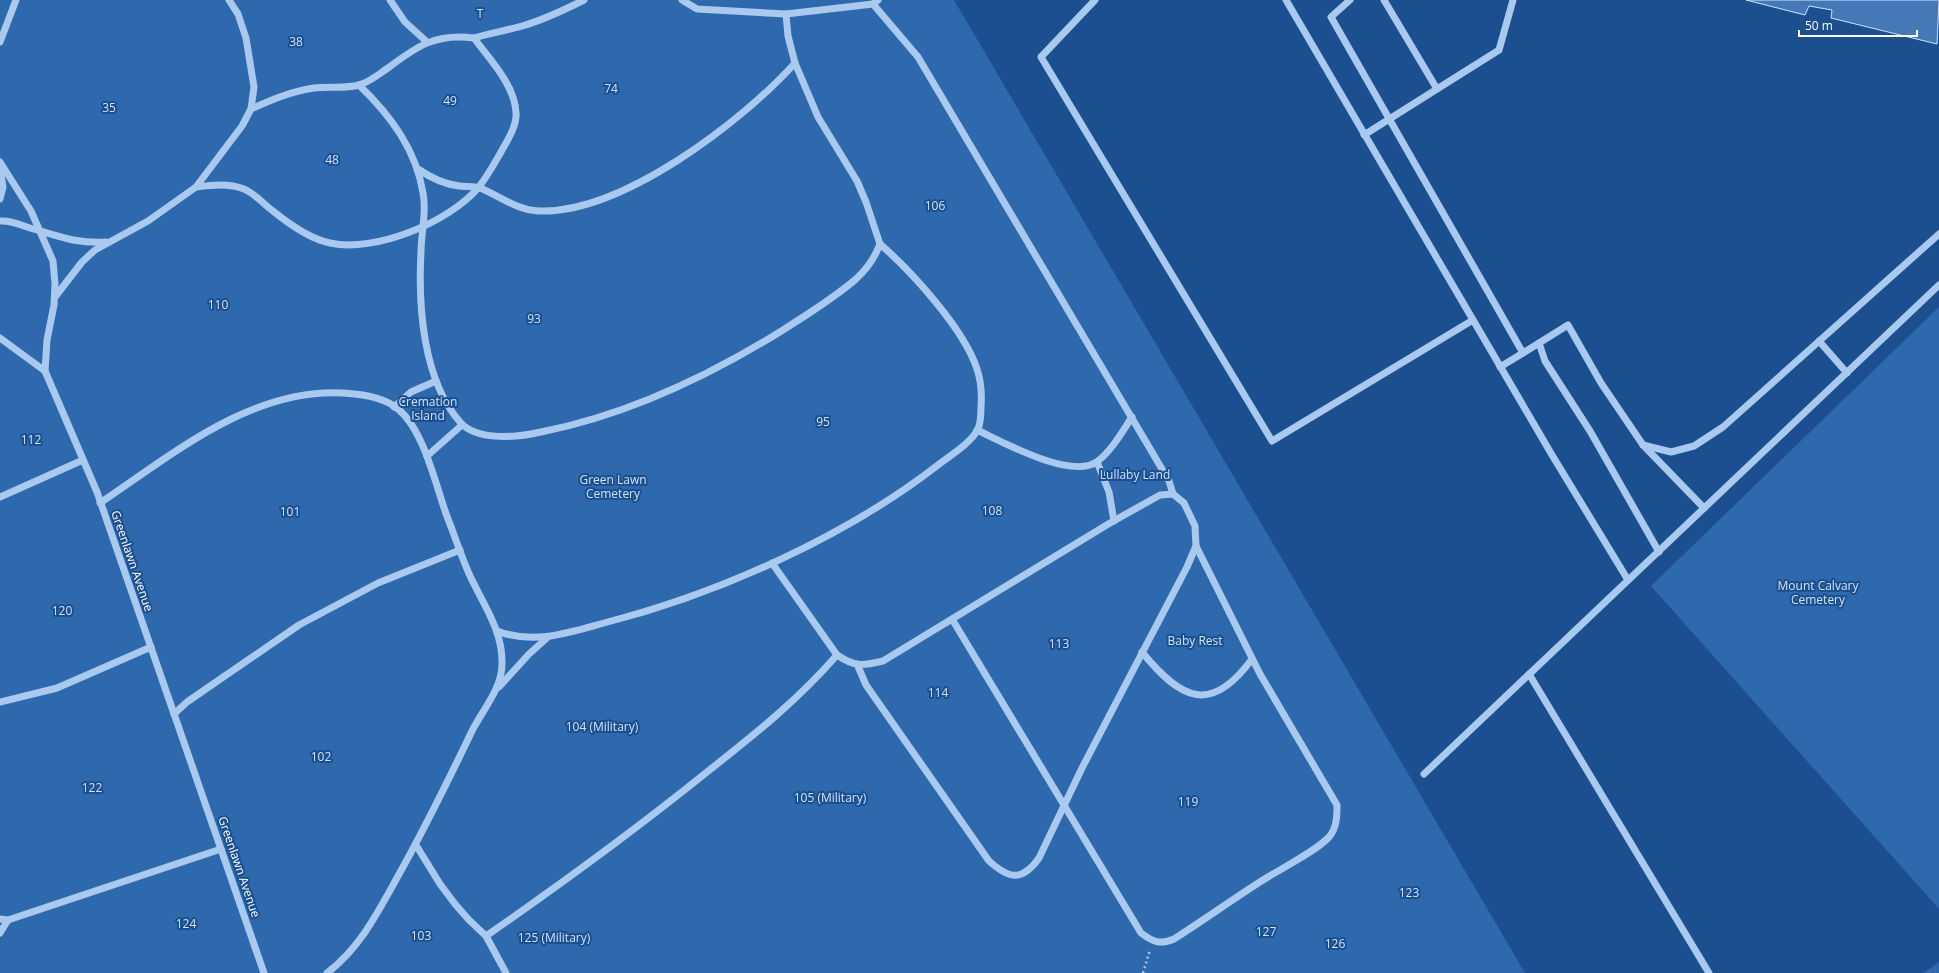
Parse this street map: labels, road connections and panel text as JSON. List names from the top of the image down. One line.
{"streets":{"street":["Greenlawn Avenue"]},"parks":["T","38","74","49","35","48","106","110","93","Cremation Island","95","112","Lullaby Land","Green Lawn Cemetery","108","101","Mount Calvary Cemetery","120","Baby Rest","113","114","104 (Military)","102","122","105 (Military)","119","123","124","127","103","125 (Military)","126"],"scale_bar":"50 m"}
